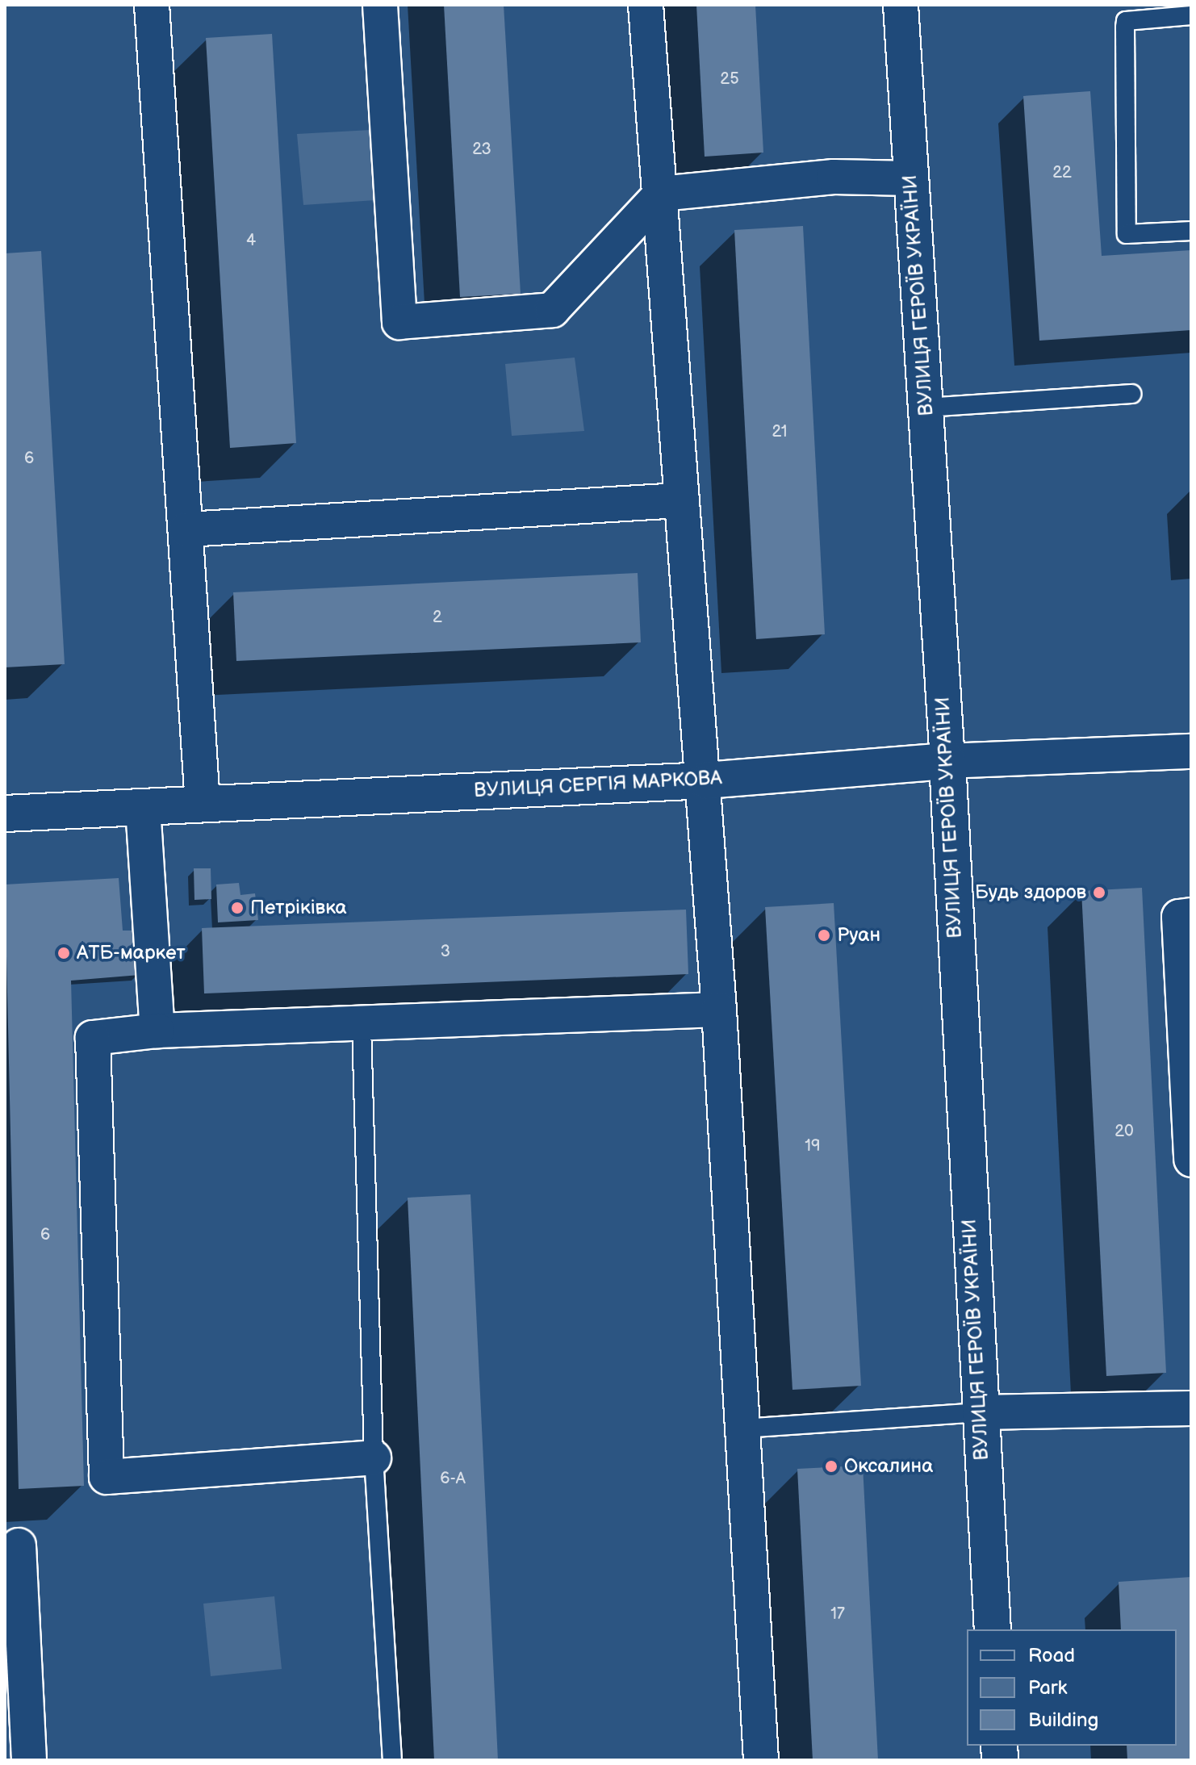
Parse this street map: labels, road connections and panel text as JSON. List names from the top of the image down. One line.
{"streets":{"street":["ВУЛИЦЯ ГЕРОЇВ УКРАЇНИ","ВУЛИЦЯ СЕРГІЯ МАРКОВА"]},"crossings":[["ВУЛИЦЯ ГЕРОЇВ УКРАЇНИ","ВУЛИЦЯ СЕРГІЯ МАРКОВА"]],"places":["Будь здоров","Петріківка","Руан","АТБ-маркет","Оксалина"],"house_numbers":["25","23","22","4","21","6","2","3","20","19","6","6-А","17"],"legend":["Road","Park","Building"]}
